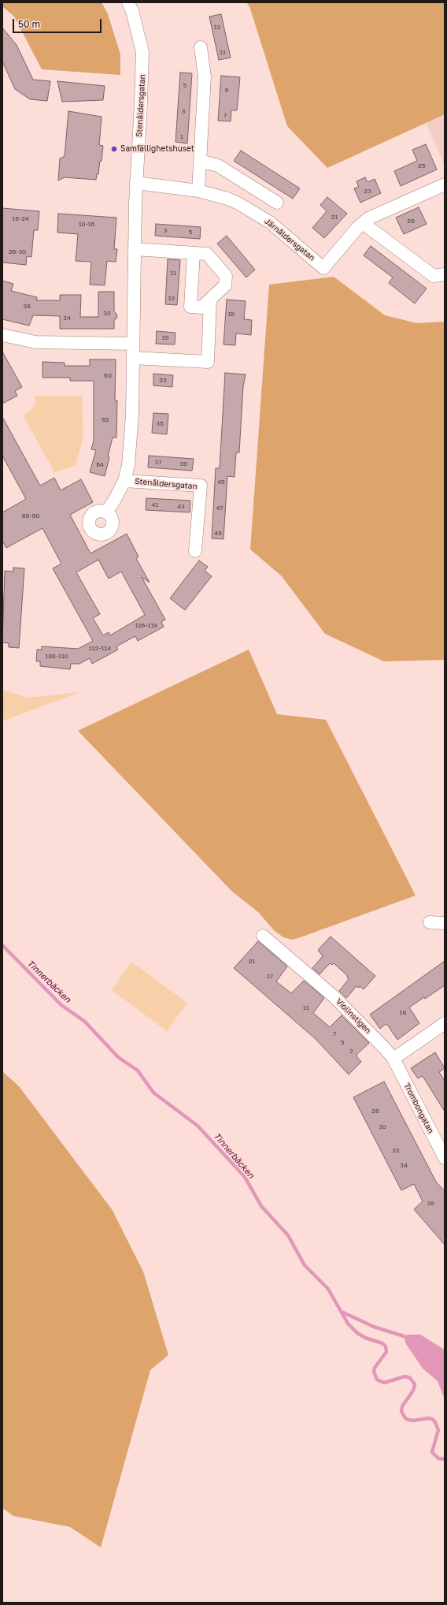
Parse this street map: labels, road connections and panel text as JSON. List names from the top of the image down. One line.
{"streets":{"street":["Stenåldersgatan","Järnåldersgatan","Violinstigen","Trombongatan"]},"crossings":[["Stenåldersgatan","Järnåldersgatan"],["Violinstigen","Trombongatan"]],"water":["Tinnerbäcken"],"places":["Samfällighetshuset"],"house_numbers":["13","11","5","9","3","7","1","25","23","21","18-24","29","10-16","3","5","26-30","11","13","38","32","15","34","19","60","23","62","35","37","39","64","45","41","43","47","88-90","49","116-118","112-114","108-110","21","17","11","18","7","5","3","28","30","32","34","38"],"scale_bar":"50 m"}
